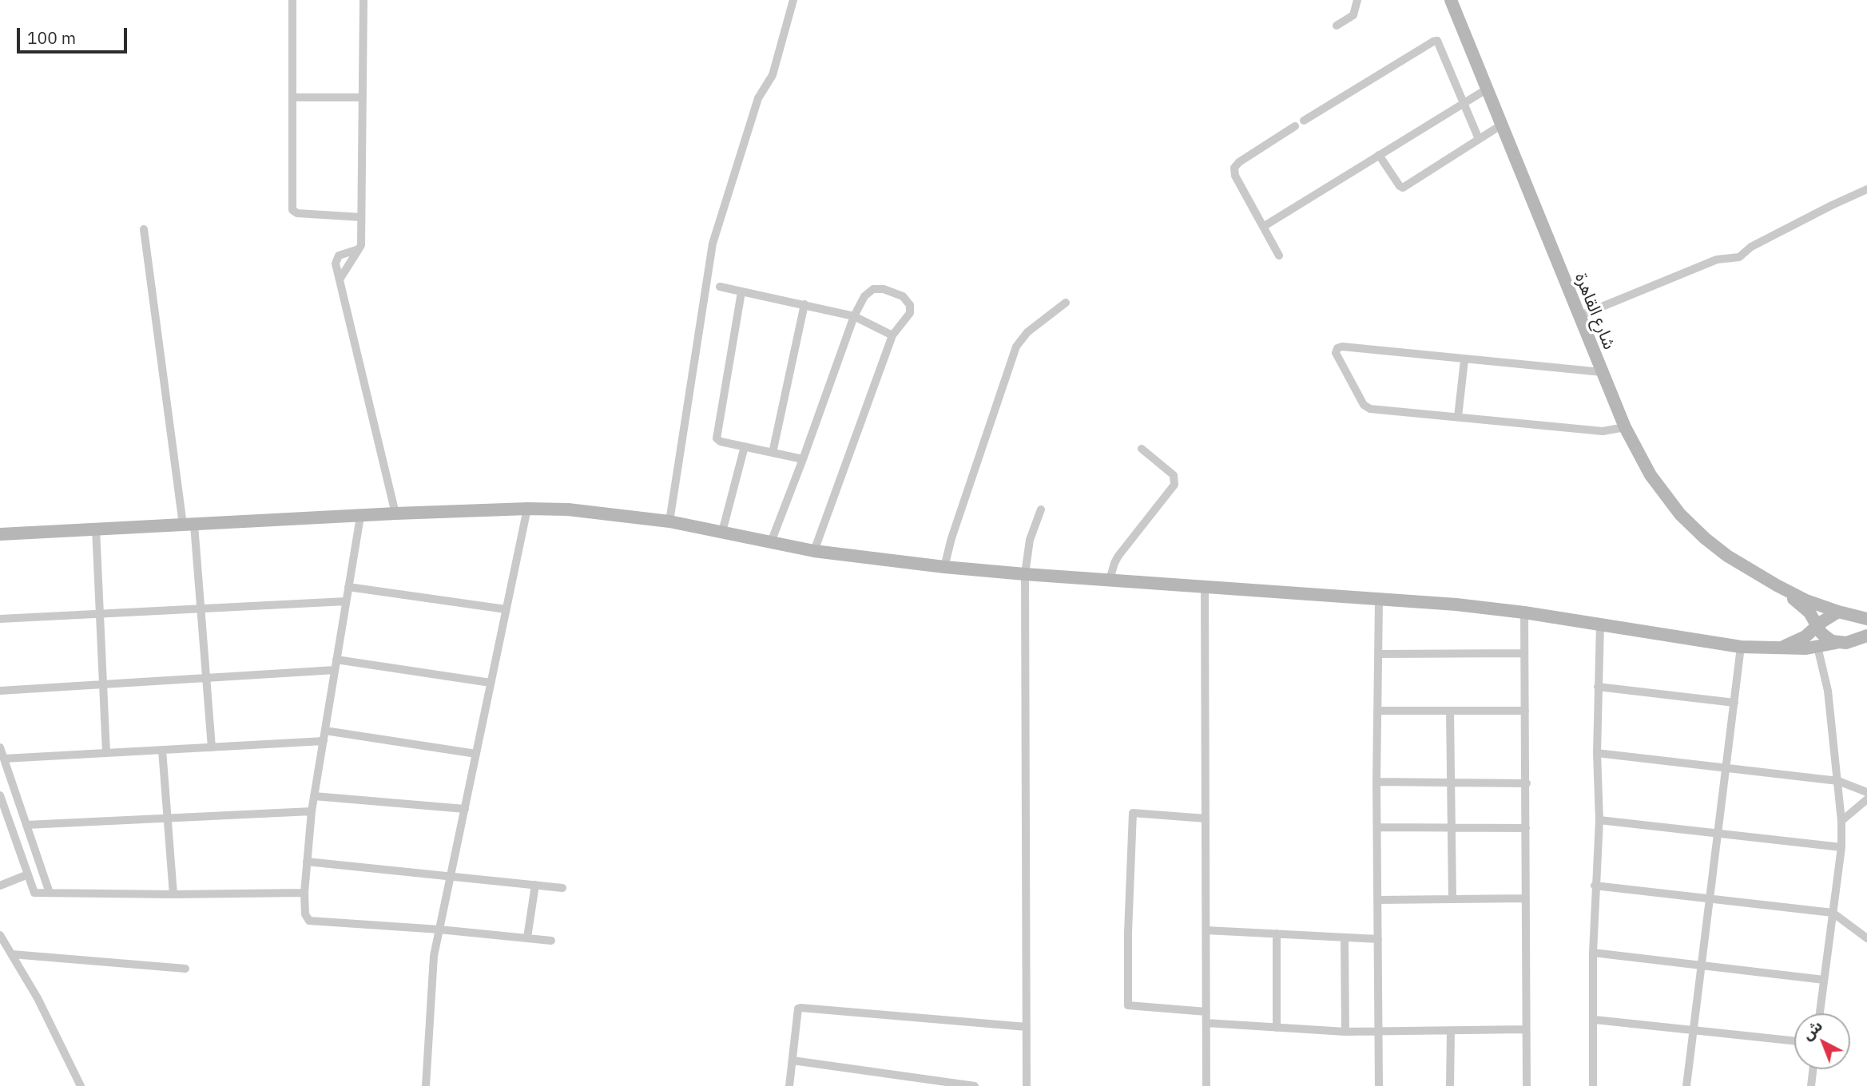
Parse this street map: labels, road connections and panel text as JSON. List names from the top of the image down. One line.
{"streets":{"main road":["شارع القاهرة"]},"scale_bar":"100 m","north":"top left"}
